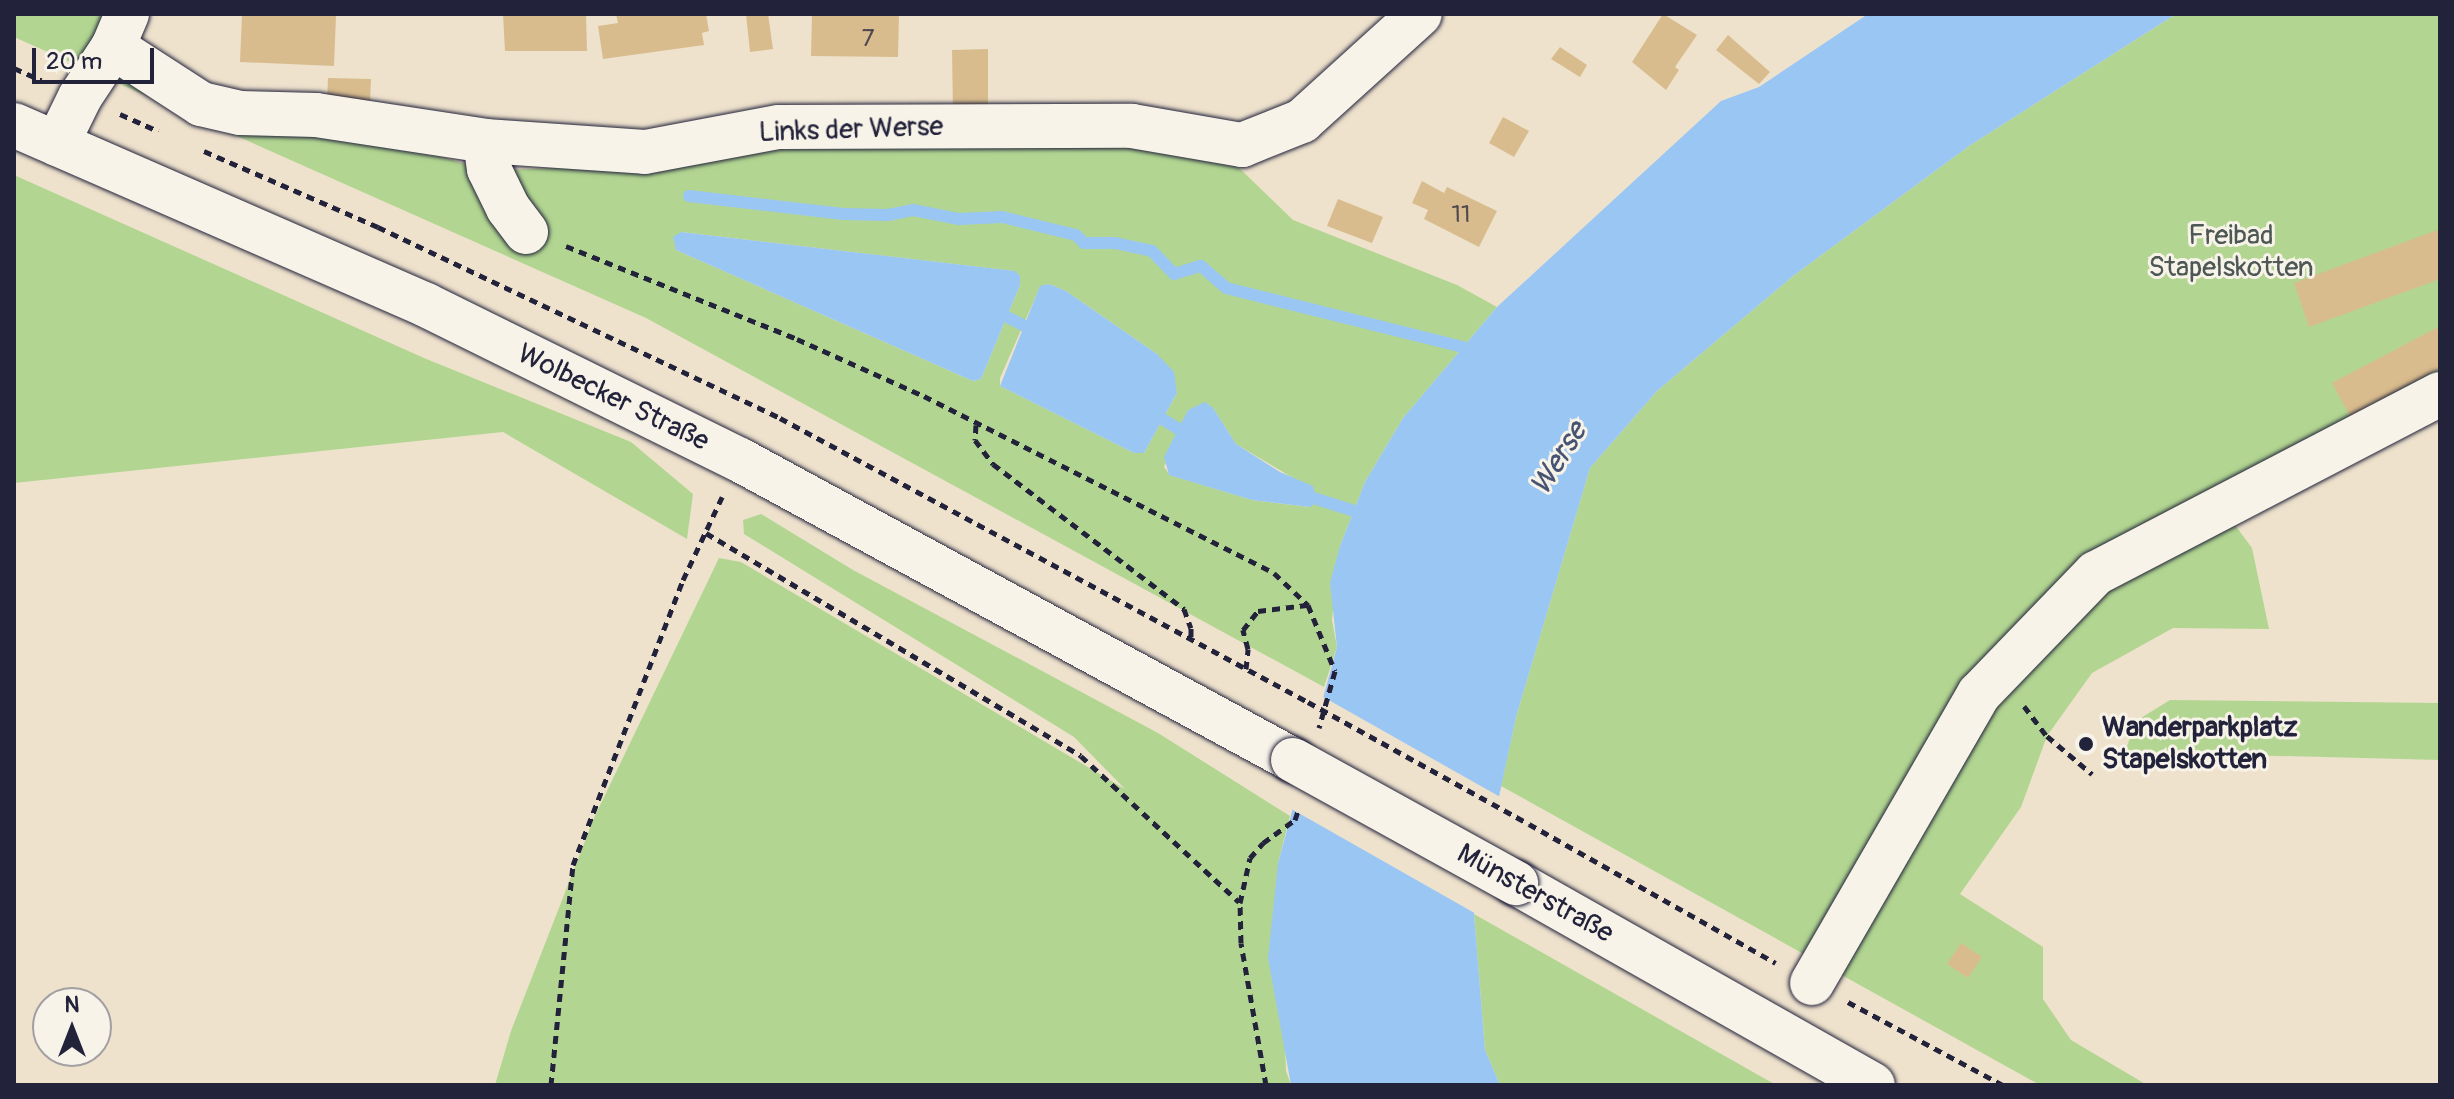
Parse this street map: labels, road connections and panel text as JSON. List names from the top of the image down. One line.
{"streets":{"main road":["Links der Werse","Wolbecker Straße","Münsterstraße"]},"crossings":[["Wolbecker Straße","Münsterstraße"]],"water":["Werse"],"parks":["Freibad Stapelskotten"],"places":["Wanderparkplatz Stapelskotten"],"house_numbers":["7","11"],"scale_bar":"20 m","north":"top"}
